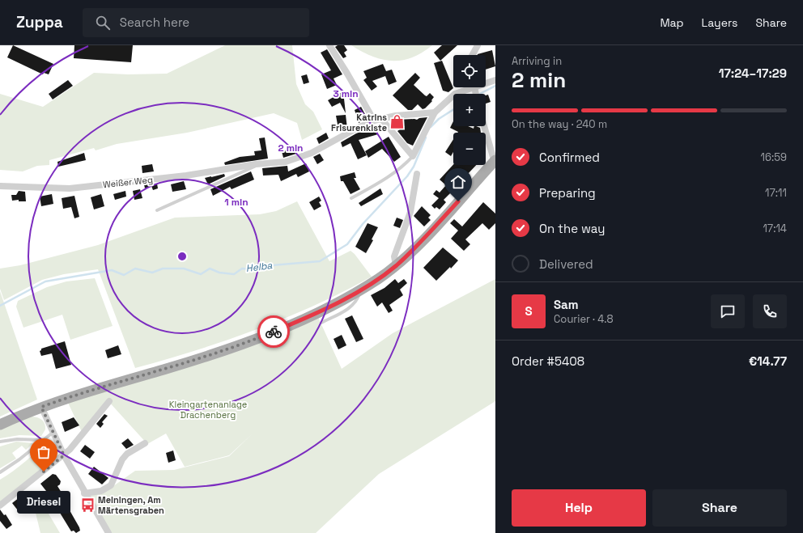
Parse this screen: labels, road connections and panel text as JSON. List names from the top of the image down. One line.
{"streets":{"street":["Weißer Weg"]},"water":["Helba"],"parks":["Kleingartenanlage Drachenberg"],"places":{"shop":["Katrins Frisurenkiste"],"other":["Driesel"],"bus stop":["Meiningen, Am Märtensgraben"]},"page":{"header":"Zuppa","search":"Search here","nav":["Map","Layers","Share"],"heading":["2 min","Arriving in","17:24–17:29"],"panel":["Sam","Courier · 4.8","Order #5408","€14.77"],"map_buttons":["+","−"],"bar":"On the way · 240 m","list":[["Confirmed","16:59"],["Preparing","17:11"],["On the way","17:14"],"Delivered"],"round":"S","buttons":["Help","Share"],"bubble":"Driesel"},"rings":["3 min","2 min","1 min"]}
